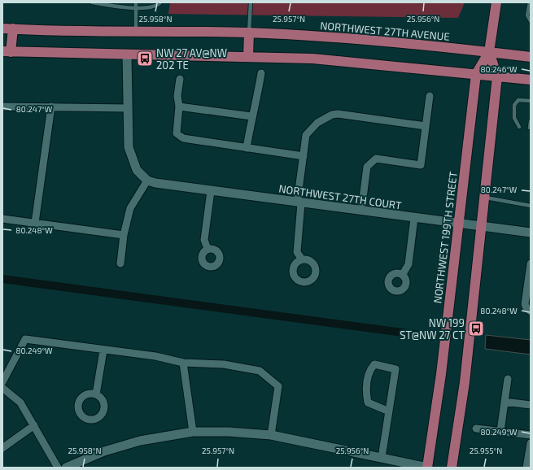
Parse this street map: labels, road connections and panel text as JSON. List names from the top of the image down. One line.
{"streets":{"main road":["NORTHWEST 27TH AVENUE","NORTHWEST 199TH STREET"],"street":["NORTHWEST 27TH COURT"]},"crossings":[["NORTHWEST 27TH AVENUE","NORTHWEST 199TH STREET"],["NORTHWEST 27TH COURT","NORTHWEST 199TH STREET"]],"places":{"bus stop":["NW 27 AV@NW 202 TE","NW 199 ST@NW 27 CT"]},"coordinates":["25.958°N","25.957°N","25.956°N","80.246°W","80.247°W","80.248°W","80.249°W","25.955°N"]}
